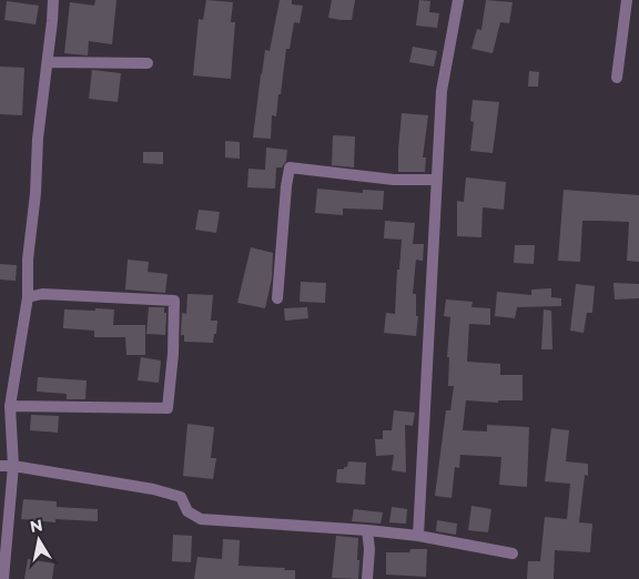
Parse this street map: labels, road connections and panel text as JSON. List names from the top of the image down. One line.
{"north":"top"}
